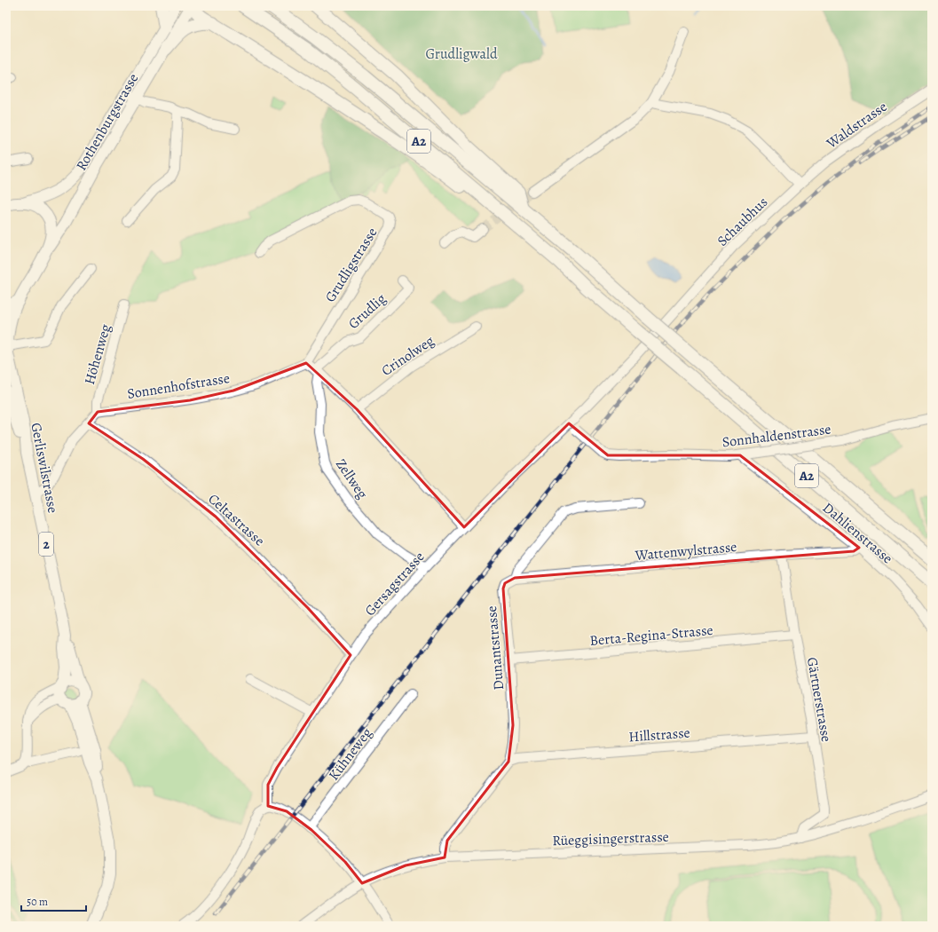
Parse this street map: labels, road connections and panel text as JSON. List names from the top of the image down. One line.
{"streets":{"highway":["A2"],"main road":["Rothenburgstrasse","Gerliswilstrasse","2"],"street":["Waldstrasse","Schaubhus","Grudligstrasse","Grudlig","Höhenweg","Crinolweg","Sonnenhofstrasse","Sonnhaldenstrasse","Zellweg","Celtastrasse","Dahlienstrasse","Wattenwylstrasse","Gersagstrasse","Berta-Regina-Strasse","Dunantstrasse","Gärtnerstrasse","Hillstrasse","Kühneweg","Rüeggisingerstrasse"]},"crossings":[["Rothenburgstrasse","2"],["Waldstrasse","Schaubhus"],["Schaubhus","Gersagstrasse"],["Grudligstrasse","Sonnenhofstrasse"],["Grudlig","Zellweg"],["Höhenweg","Sonnenhofstrasse"],["Sonnhaldenstrasse","Dahlienstrasse"],["Sonnhaldenstrasse","Gersagstrasse"],["Gerliswilstrasse","2"],["Zellweg","Gersagstrasse"],["Celtastrasse","Gersagstrasse"],["Dahlienstrasse","Wattenwylstrasse"],["Wattenwylstrasse","Dunantstrasse"],["Wattenwylstrasse","Gärtnerstrasse"],["Berta-Regina-Strasse","Dunantstrasse"],["Berta-Regina-Strasse","Gärtnerstrasse"],["Dunantstrasse","Hillstrasse"],["Dunantstrasse","Rüeggisingerstrasse"],["Gärtnerstrasse","Hillstrasse"],["Gärtnerstrasse","Rüeggisingerstrasse"]],"parks":["Grudligwald"],"scale_bar":"50 m"}
